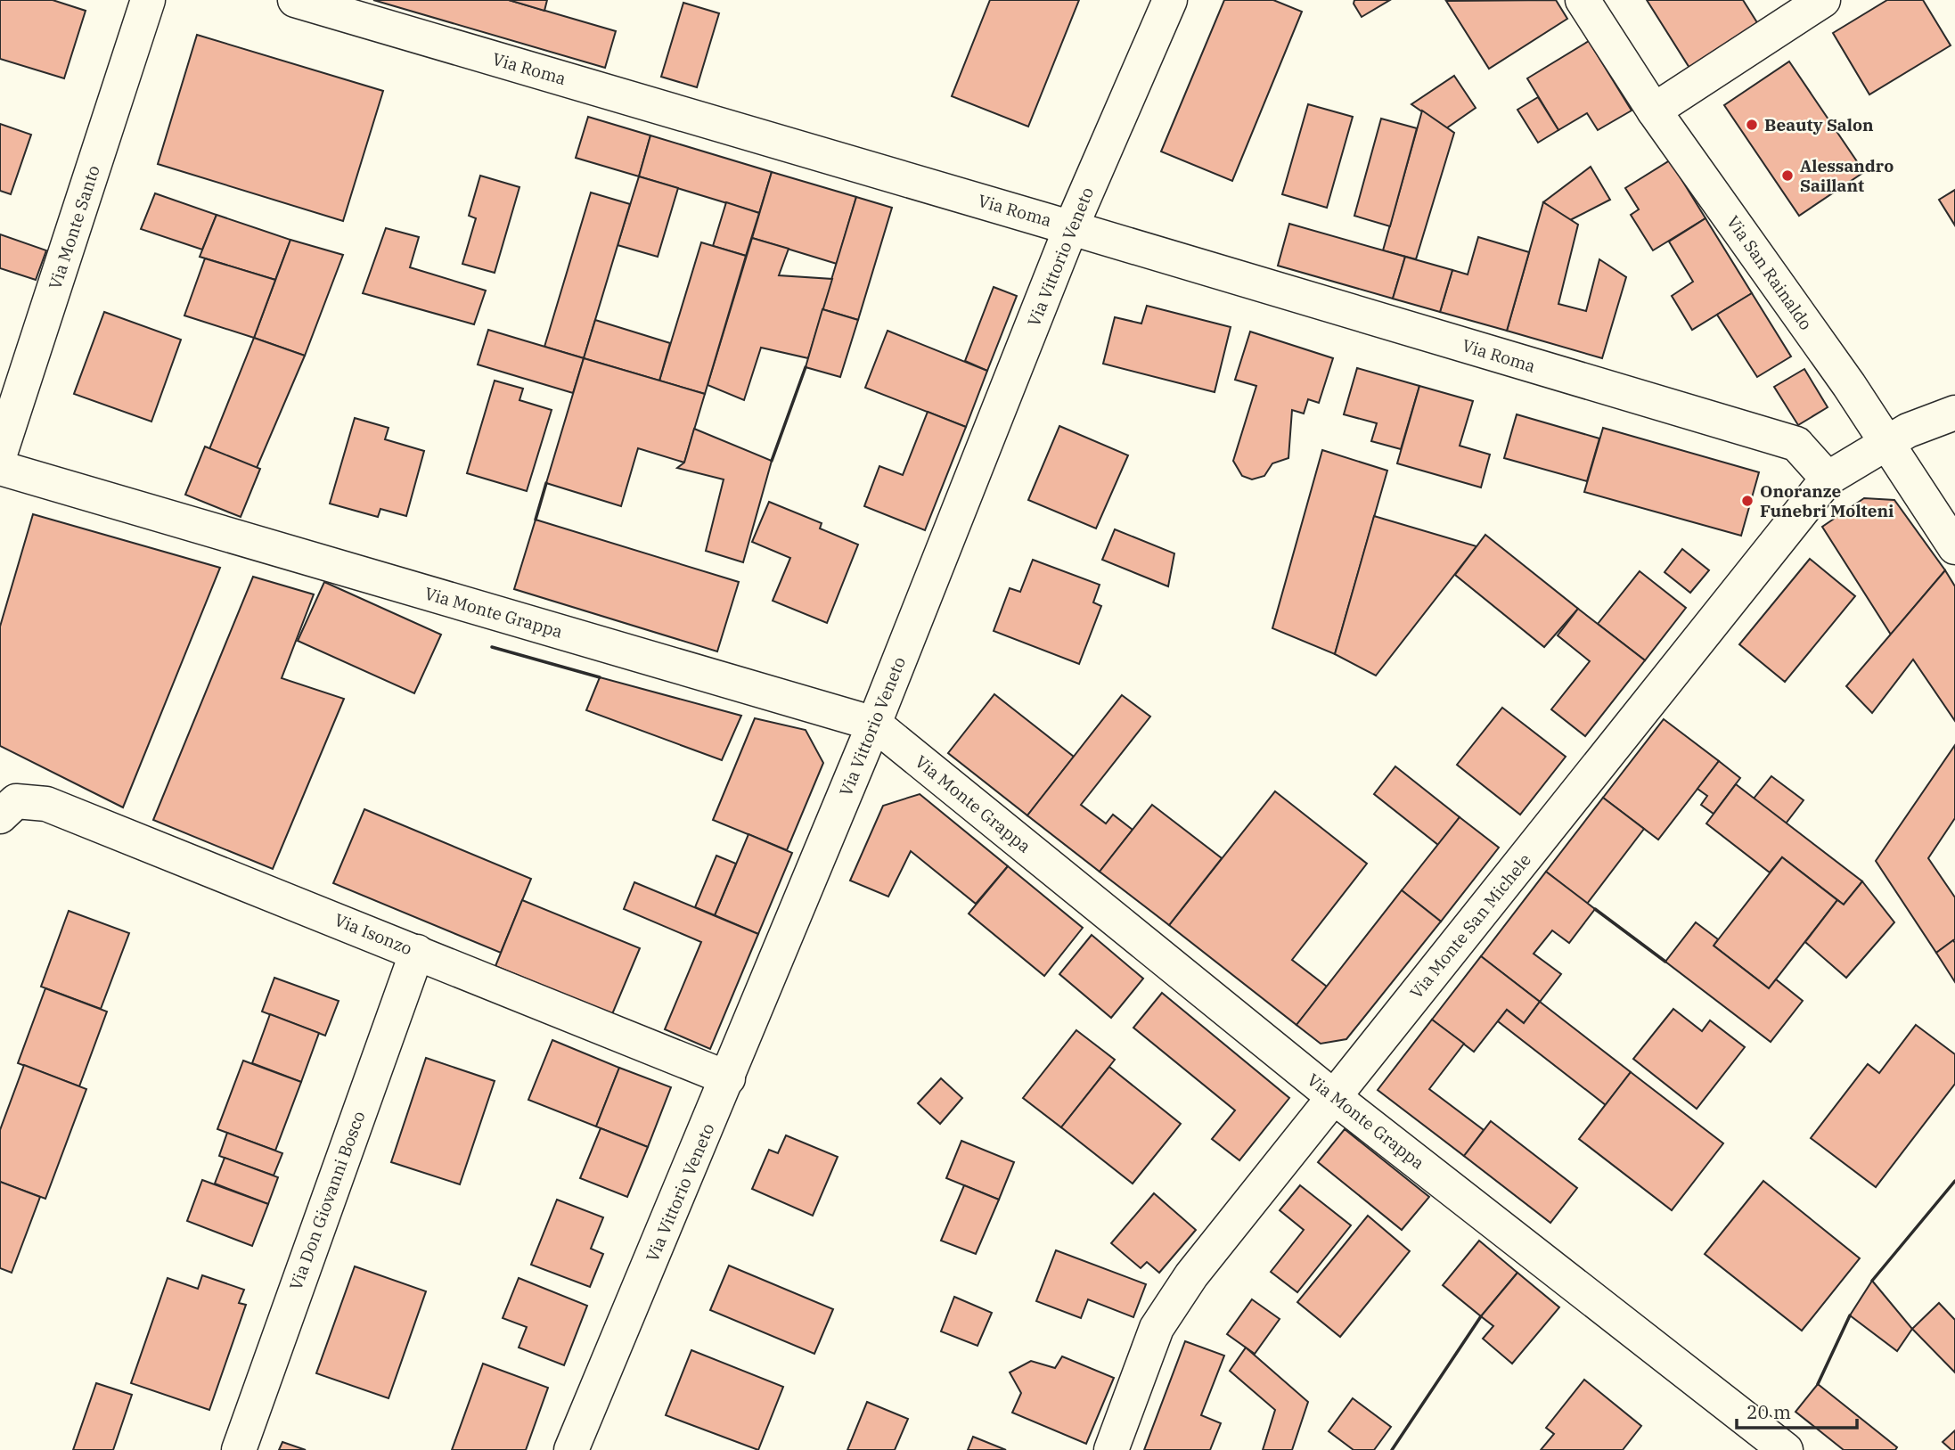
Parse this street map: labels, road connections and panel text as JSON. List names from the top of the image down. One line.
{"streets":{"street":["Via Roma","Via Monte Santo","Via Vittorio Veneto","Via San Rainaldo","Via Monte Grappa","Via Monte San Michele","Via Isonzo","Via Don Giovanni Bosco"]},"crossings":[["Via Roma","Via Vittorio Veneto"],["Via Roma","Via Monte San Michele"],["Via Vittorio Veneto","Via Monte Grappa"],["Via Vittorio Veneto","Via Isonzo"],["Via San Rainaldo","Via Monte San Michele"],["Via Monte Grappa","Via Monte San Michele"],["Via Isonzo","Via Don Giovanni Bosco"]],"places":["Beauty Salon","Alessandro Saillant","Onoranze Funebri Molteni"],"scale_bar":"20 m"}
